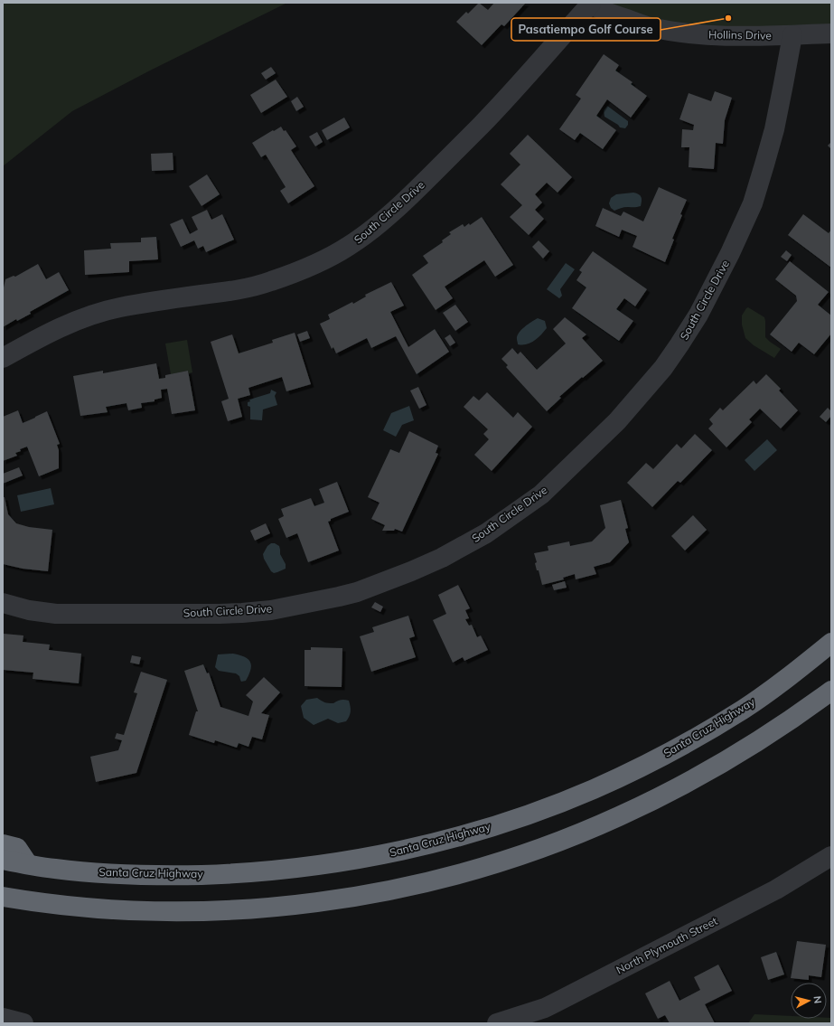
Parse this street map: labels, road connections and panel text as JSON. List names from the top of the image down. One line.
{"streets":{"highway":["Santa Cruz Highway"],"street":["Hollins Drive","South Circle Drive","North Plymouth Street"]},"crossings":[["Hollins Drive","South Circle Drive"]],"places":["Pasatiempo Golf Course"],"north":"right"}
